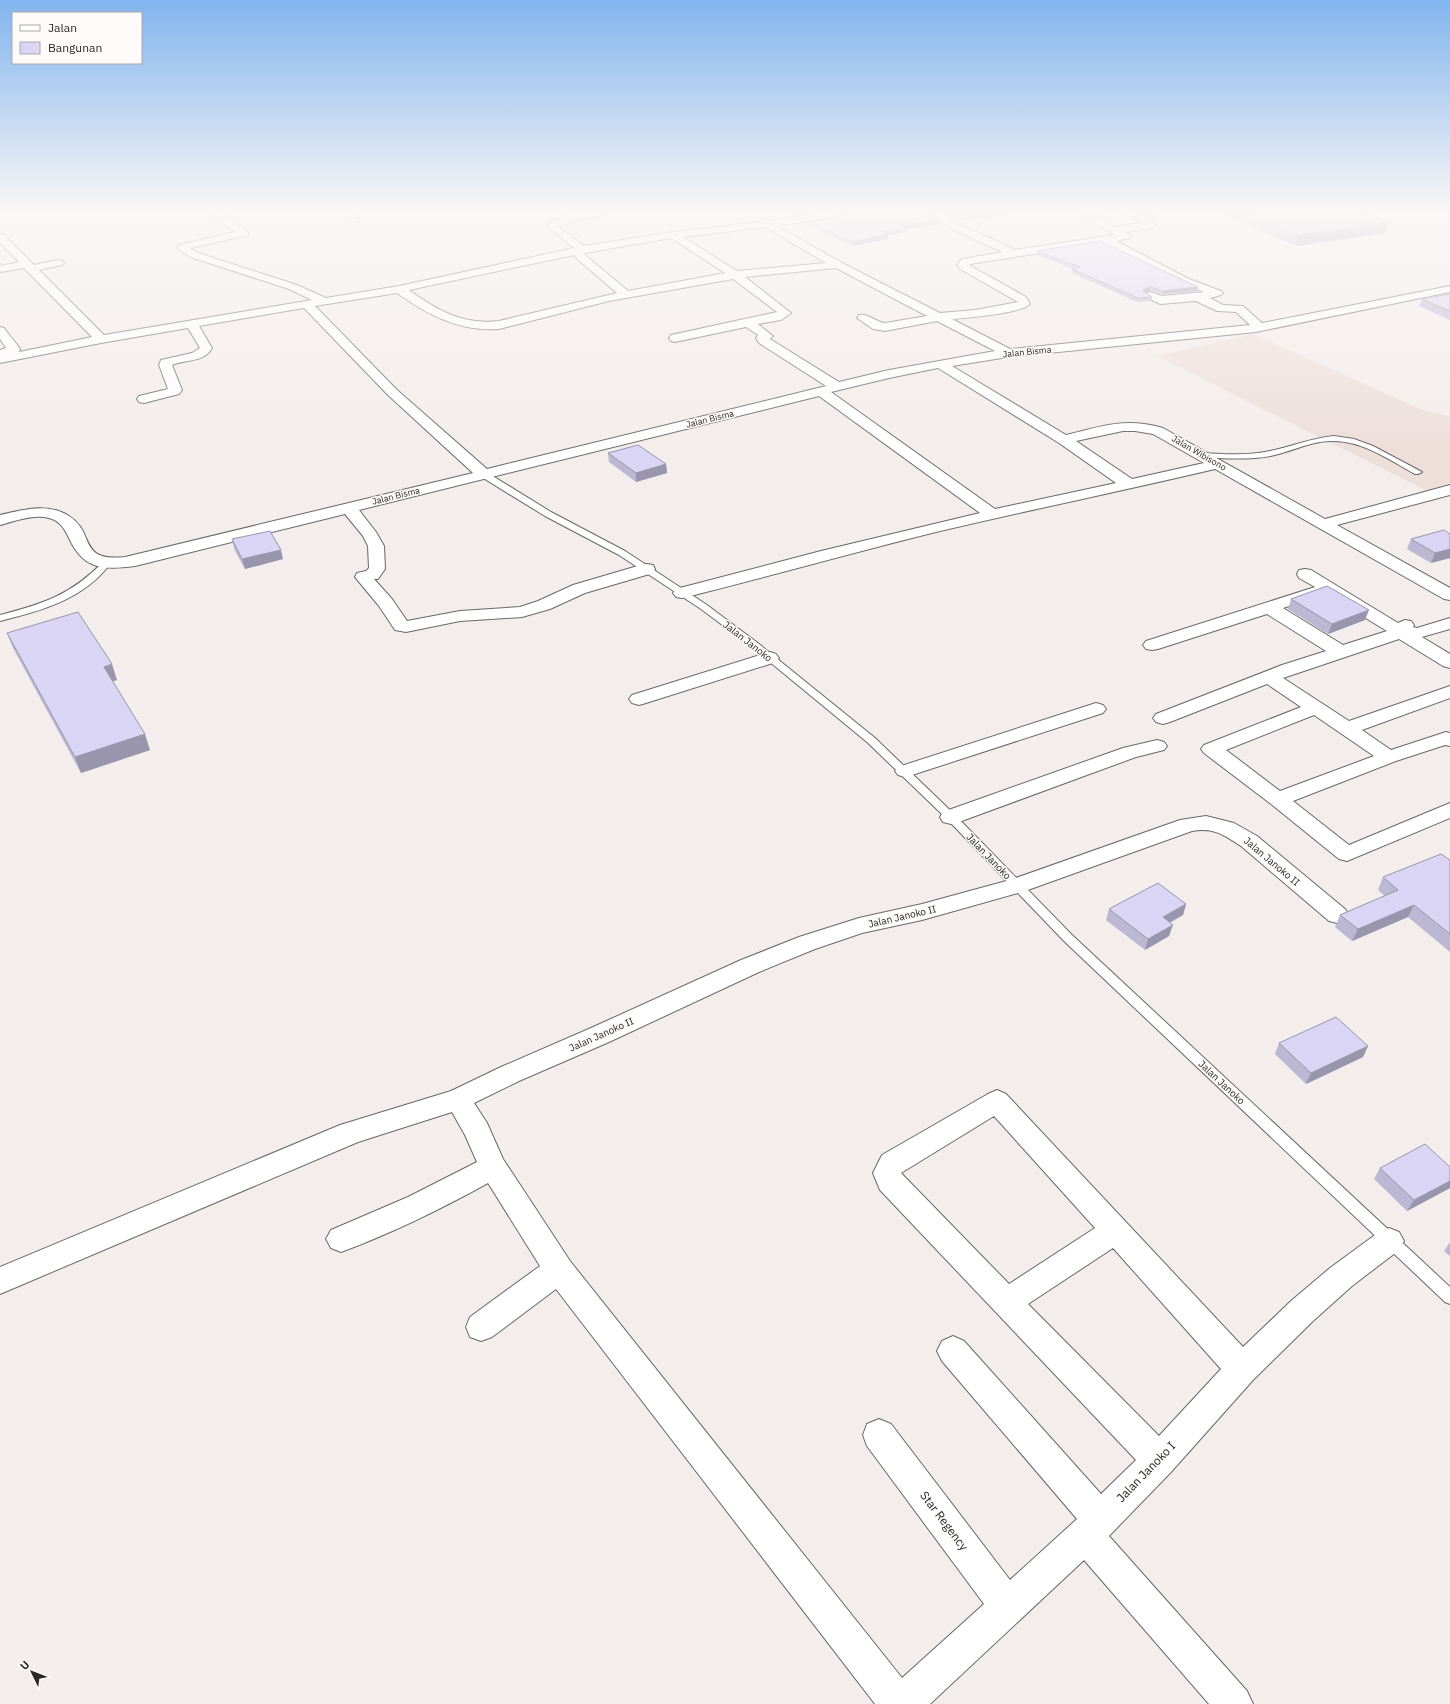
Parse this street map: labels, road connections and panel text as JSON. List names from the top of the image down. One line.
{"streets":{"street":["Jalan Bisma","Jalan Wibisono","Jalan Janoko II","Jalan Janoko I","Star Regency"],"lane":["Jalan Janoko"]},"crossings":[["Jalan Bisma","Jalan Janoko"],["Jalan Janoko","Jalan Janoko II"],["Jalan Janoko","Jalan Janoko I"],["Jalan Janoko I","Star Regency"]],"legend":["Jalan","Bangunan"],"north":"top left"}
